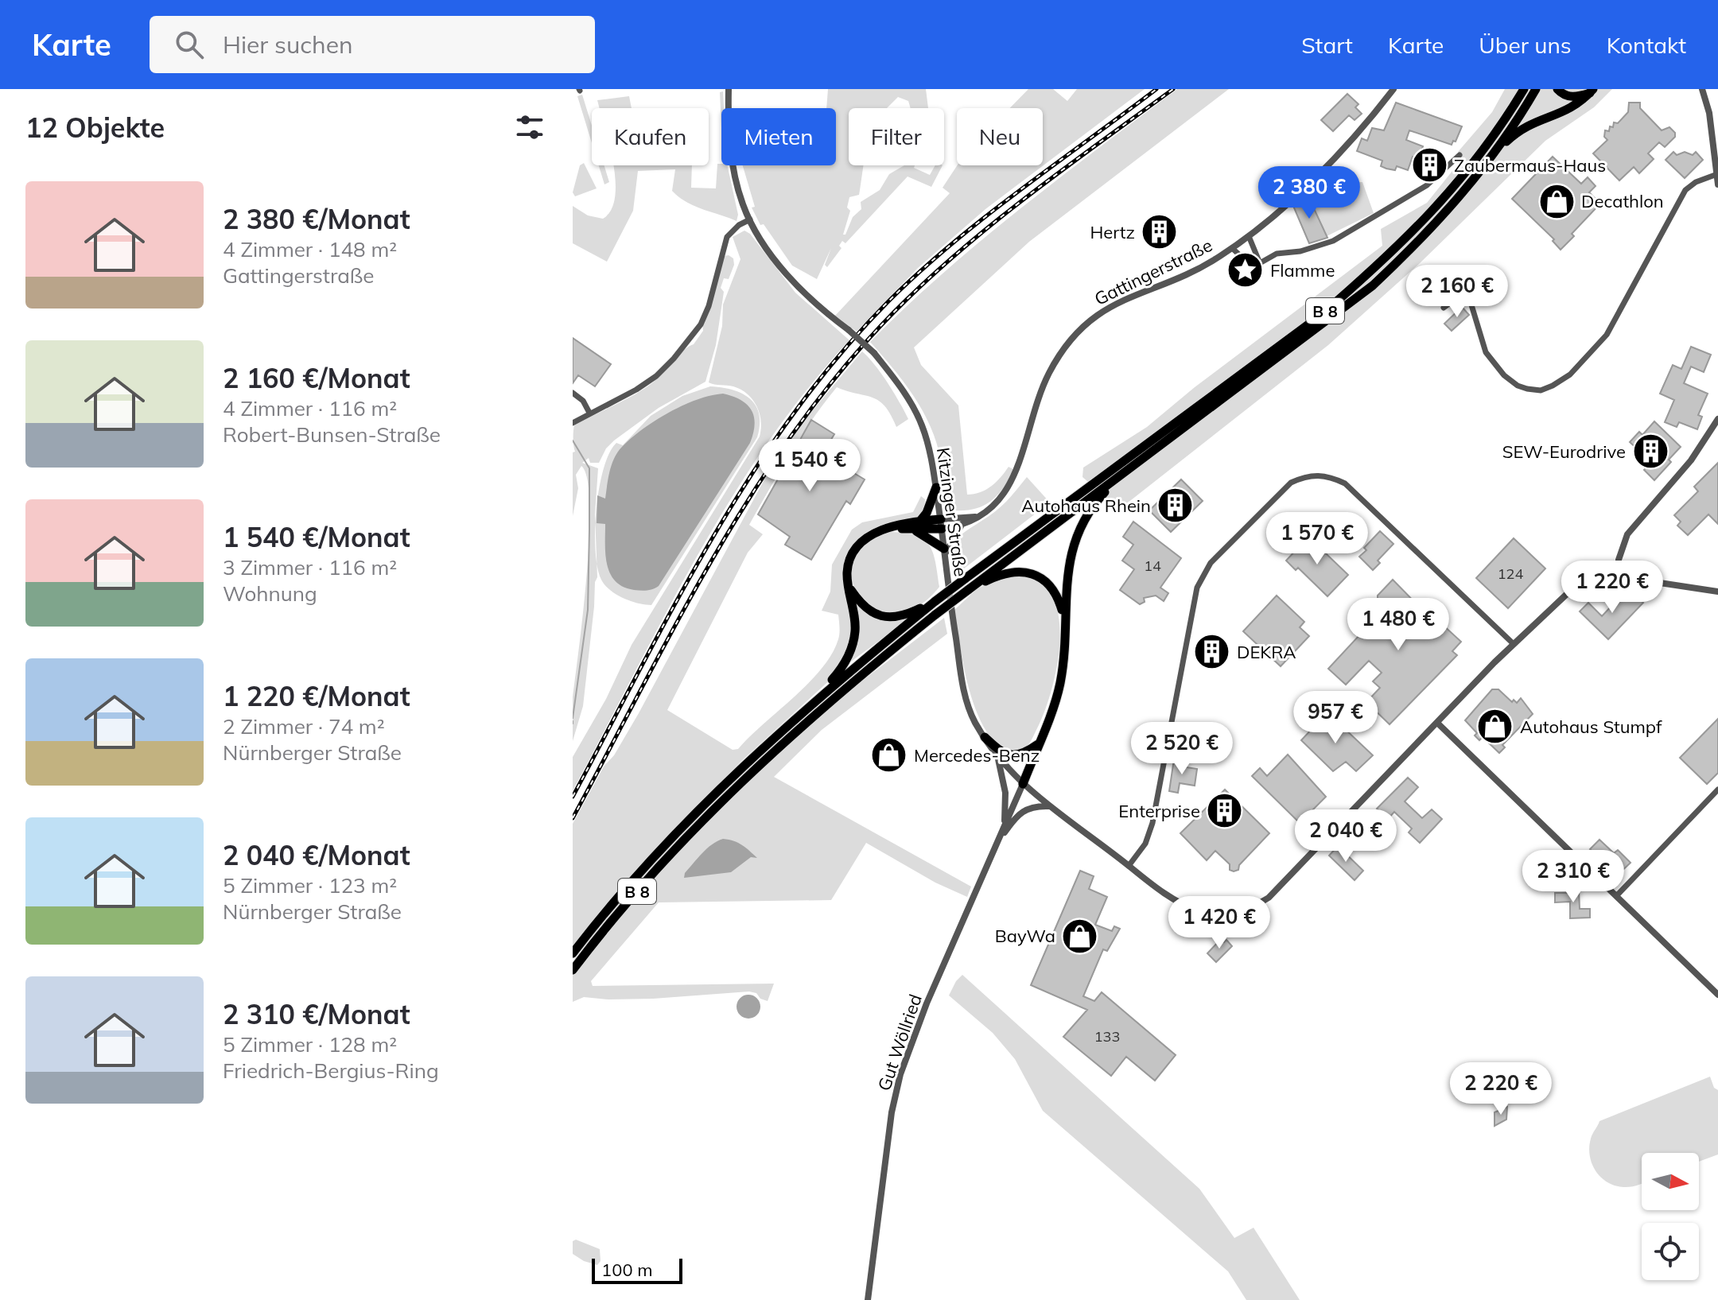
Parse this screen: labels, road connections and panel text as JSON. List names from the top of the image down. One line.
{"streets":{"highway":["B 8"],"street":["Gattingerstraße","Kitzinger Straße","Gut Wöllried"]},"crossings":[["Gattingerstraße","Kitzinger Straße"]],"places":{"building":["Zaubermaus-Haus","Hertz","SEW-Eurodrive","Autohaus Rhein","DEKRA","Enterprise"],"shop":["Decathlon","Autohaus Stumpf","Mercedes-Benz","BayWa"],"place":["Flamme"]},"house_numbers":["14","124","133"],"scale_bar":"100 m","north":"right","page":{"header":"Karte","search":"Hier suchen","nav":["Start","Karte","Über uns","Kontakt"],"heading":"12 Objekte","chip":["Kaufen","Mieten","Filter","Neu"],"list":[{"name":"2 380 €/Monat","note":"4 Zimmer · 148 m² · Gattingerstraße"},{"name":"2 160 €/Monat","note":"4 Zimmer · 116 m² · Robert-Bunsen-Straße"},{"name":"1 540 €/Monat","note":"3 Zimmer · 116 m² · Wohnung"},{"name":"1 220 €/Monat","note":"2 Zimmer · 74 m² · Nürnberger Straße"},{"name":"2 040 €/Monat","note":"5 Zimmer · 123 m² · Nürnberger Straße"},{"name":"2 310 €/Monat","note":"5 Zimmer · 128 m² · Friedrich-Bergius-Ring"}],"price":["2 380 €","2 160 €","1 540 €","1 570 €","1 220 €","1 480 €","957 €","2 520 €","2 040 €","2 310 €","1 420 €","2 220 €"],"scale":"100 m"}}
